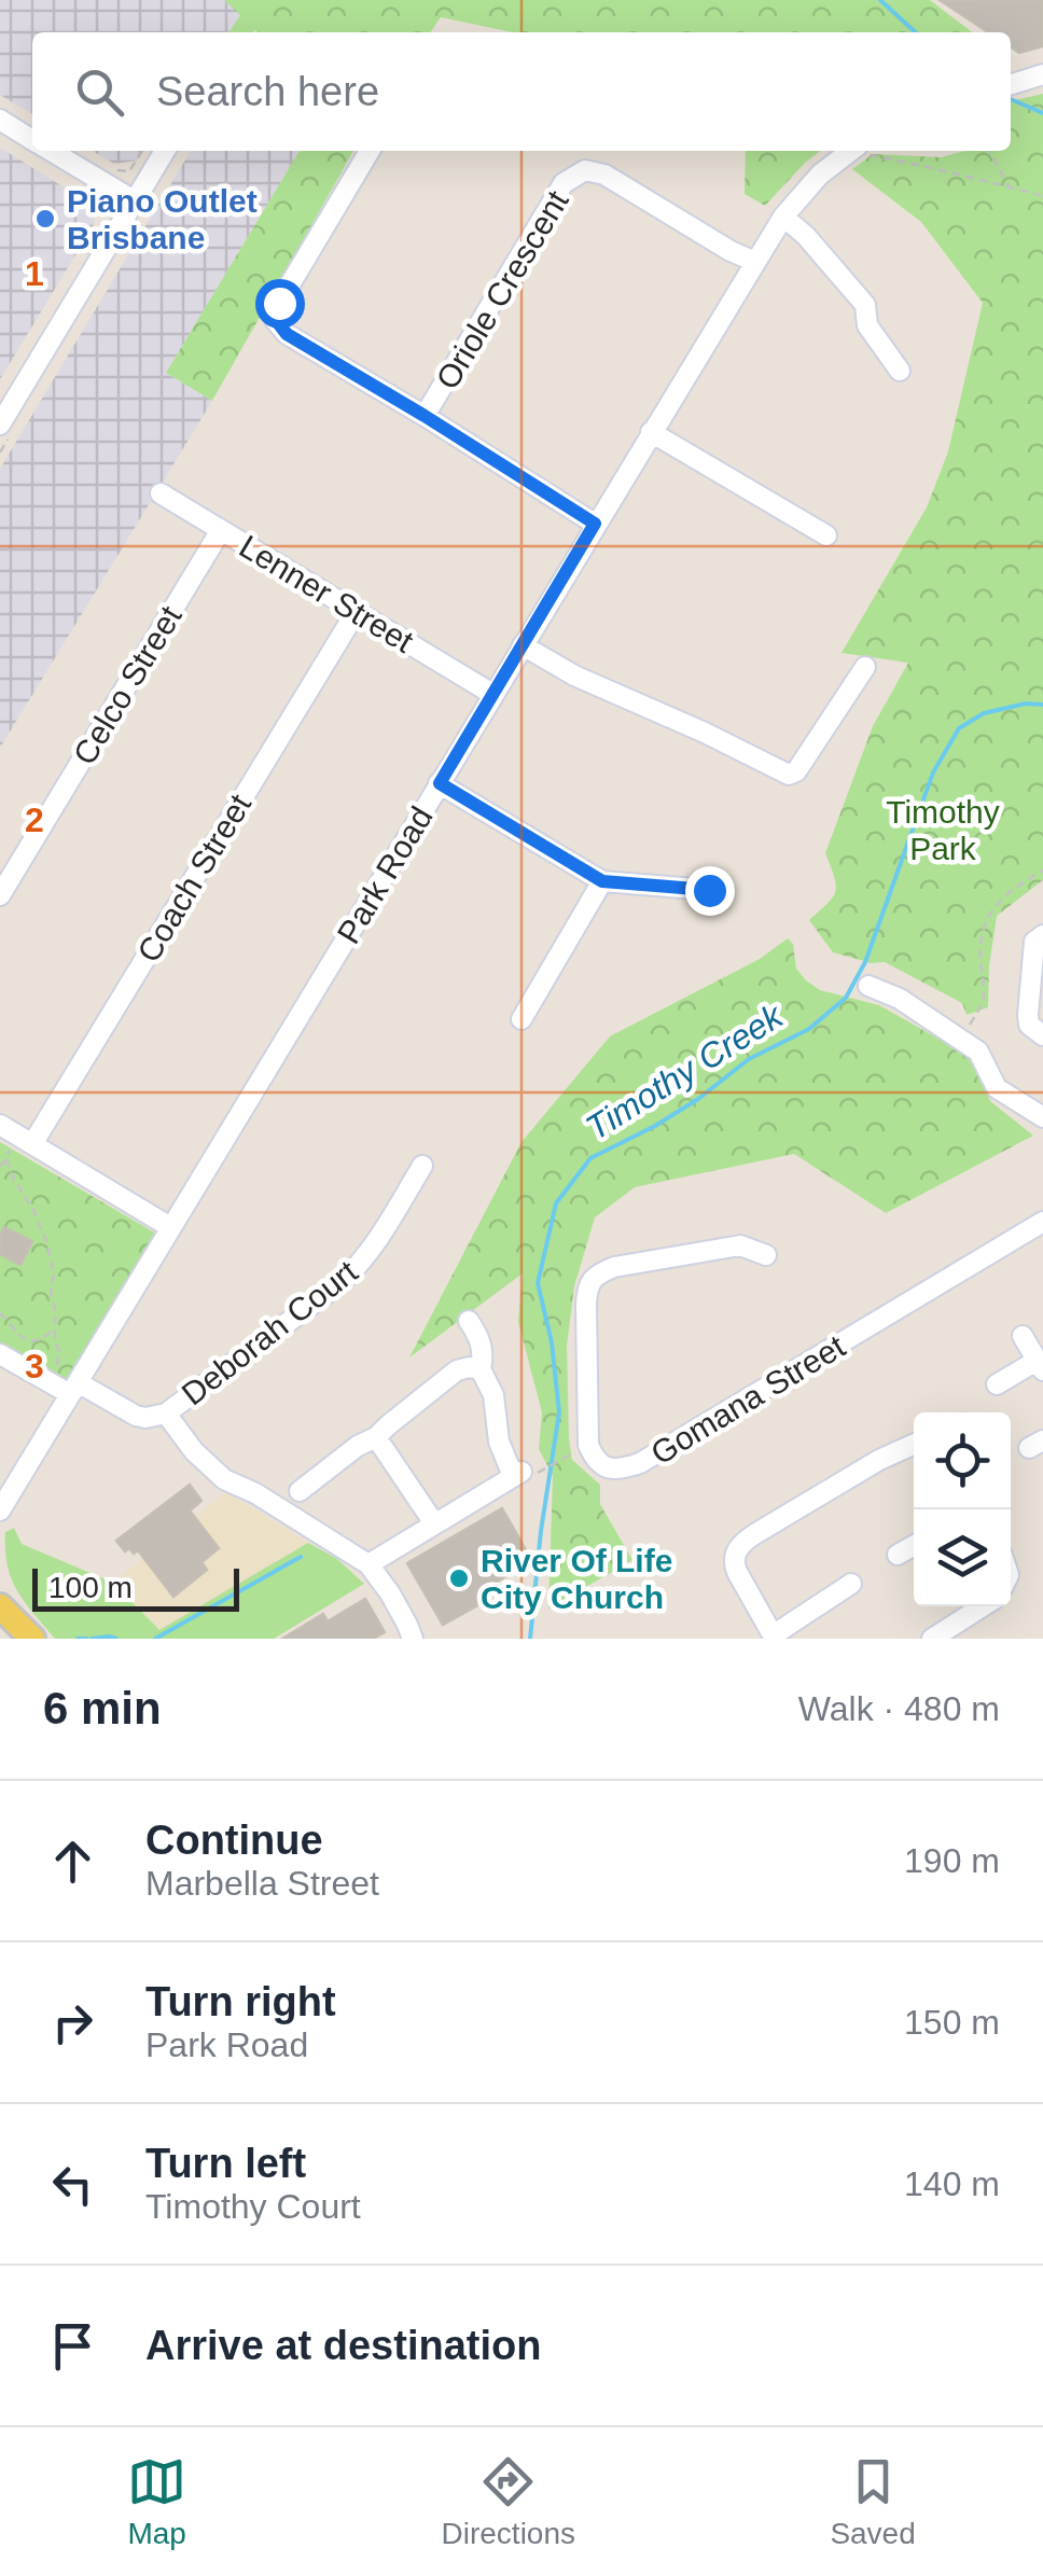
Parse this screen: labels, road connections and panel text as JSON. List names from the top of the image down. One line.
{"streets":{"street":["Oriole Crescent","Lenner Street","Celco Street","Park Road","Coach Street","Deborah Court","Gomana Street"]},"crossings":[["Oriole Crescent","Park Road"],["Lenner Street","Celco Street"],["Lenner Street","Park Road"],["Lenner Street","Coach Street"],["Park Road","Deborah Court"]],"water":["Timothy Creek"],"parks":["Timothy Park"],"places":["Piano Outlet Brisbane","River Of Life City Church"],"scale_bar":"100 m","page":{"search":"Search here","scale":"100 m","heading":["6 min","Walk · 480 m"],"list":[["Continue","Marbella Street","190 m"],["Turn right","Park Road","150 m"],["Turn left","Timothy Court","140 m"],"Arrive at destination"],"nav":["Map","Directions","Saved"]},"grid":{"rows":["1","2","3"]}}
